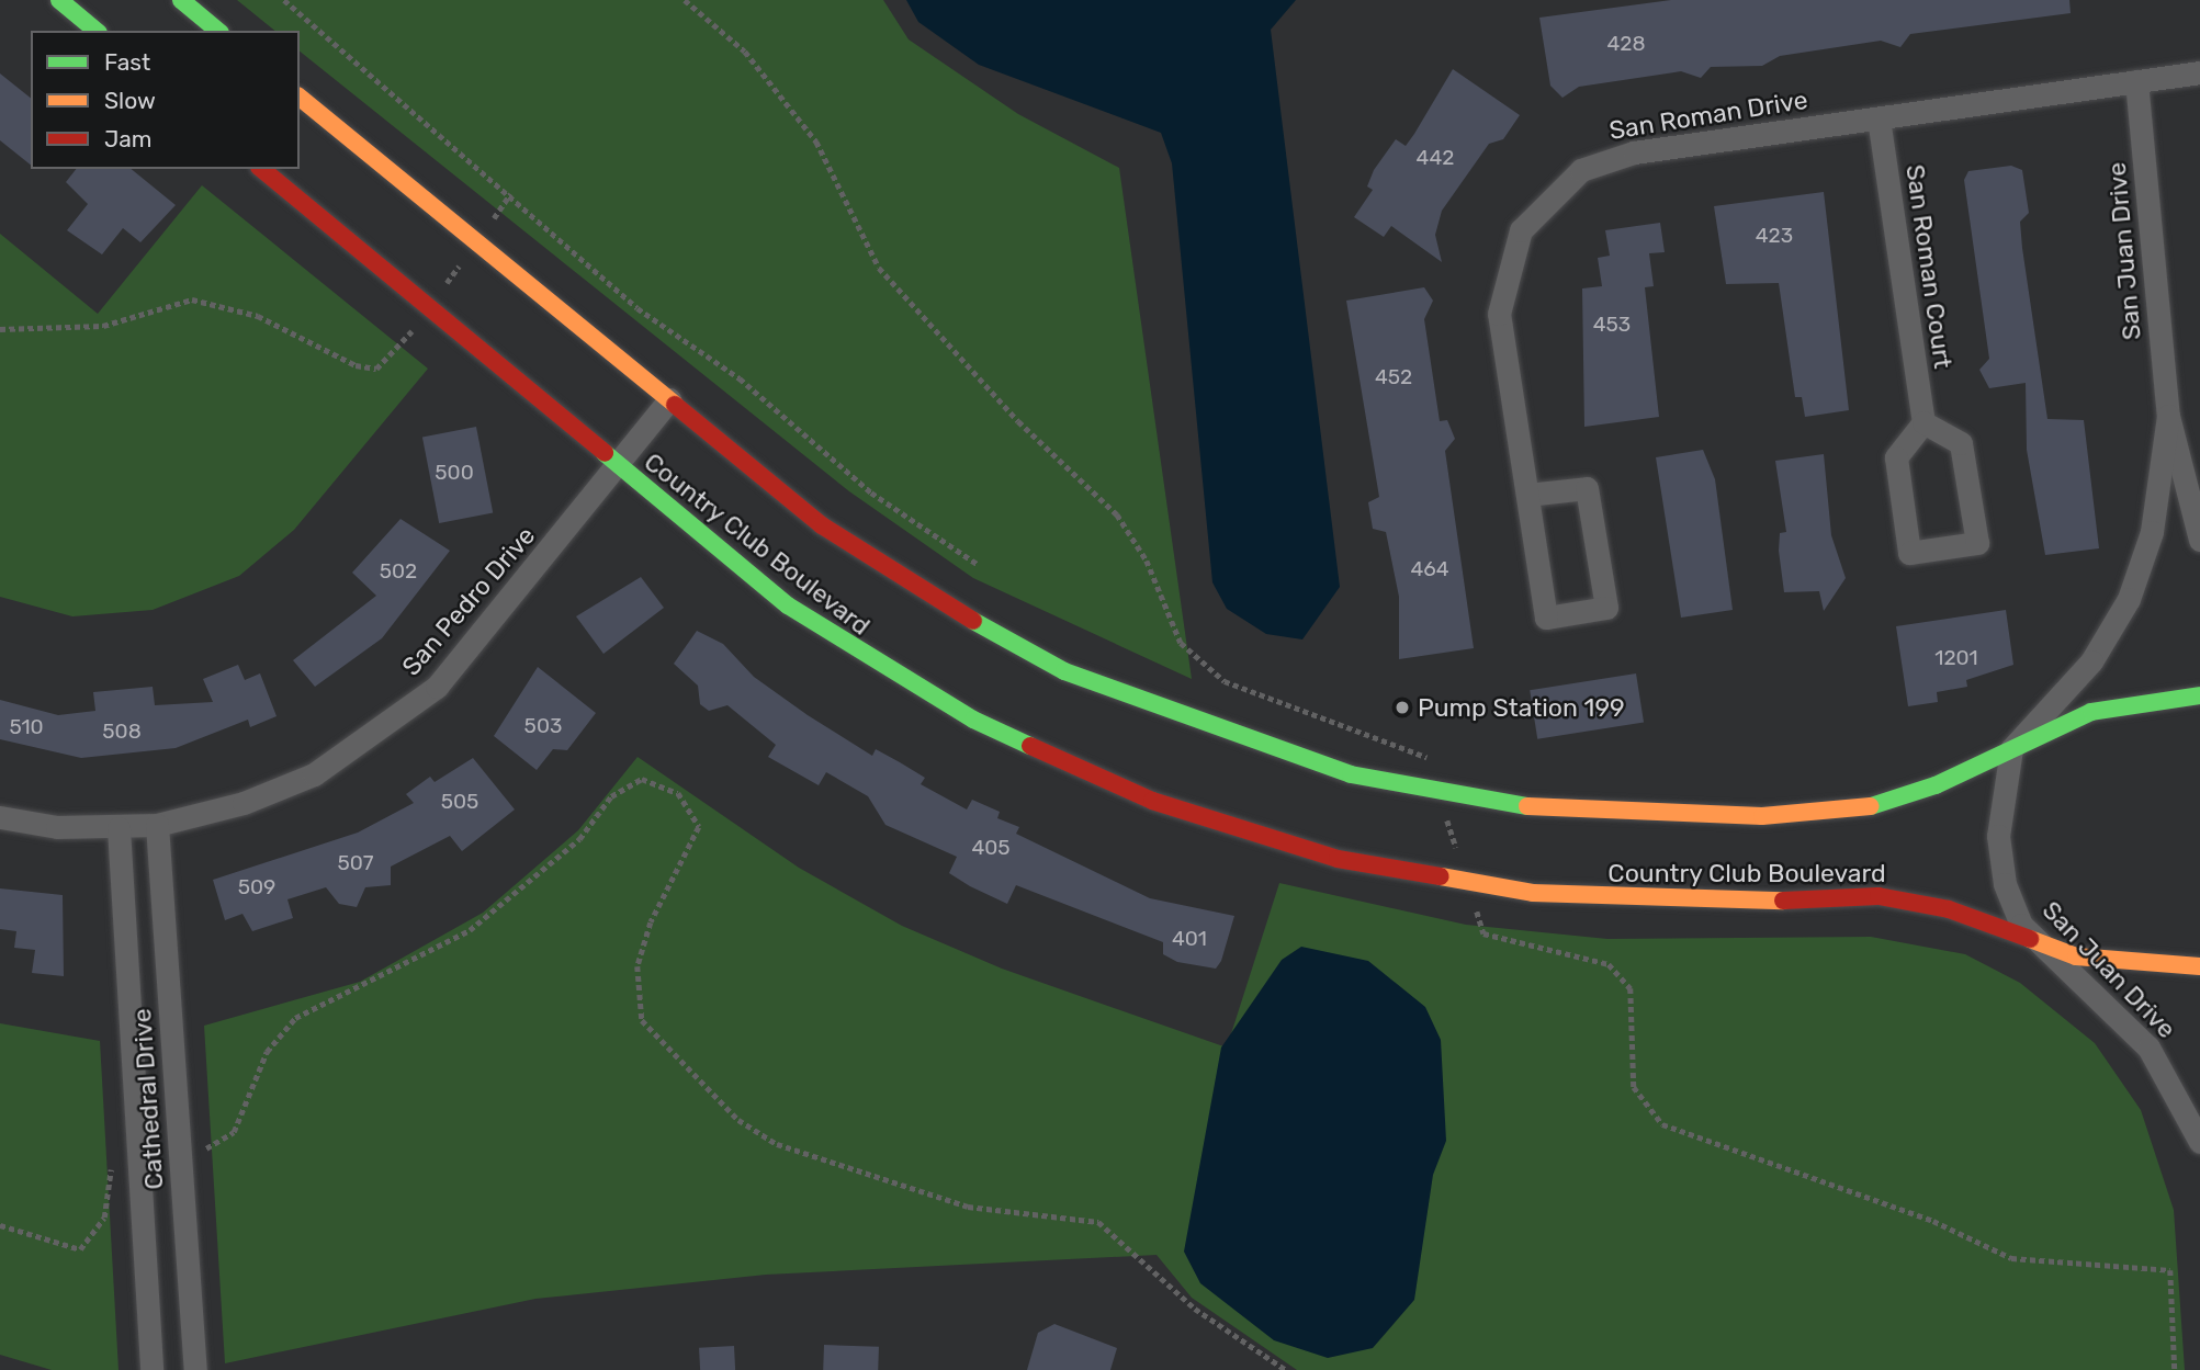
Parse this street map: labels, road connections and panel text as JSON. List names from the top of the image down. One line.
{"streets":{"street":["San Roman Drive","San Juan Drive","San Roman Court","Country Club Boulevard","San Pedro Drive","Cathedral Drive"]},"crossings":[["San Roman Drive","San Juan Drive"],["San Roman Drive","San Roman Court"],["San Juan Drive","Country Club Boulevard"],["Country Club Boulevard","San Pedro Drive"],["San Pedro Drive","Cathedral Drive"]],"places":["Pump Station 199"],"house_numbers":["428","442","423","453","452","500","464","502","1201","503","510","508","505","405","507","509","401"],"legend":["Fast","Slow","Jam"]}
